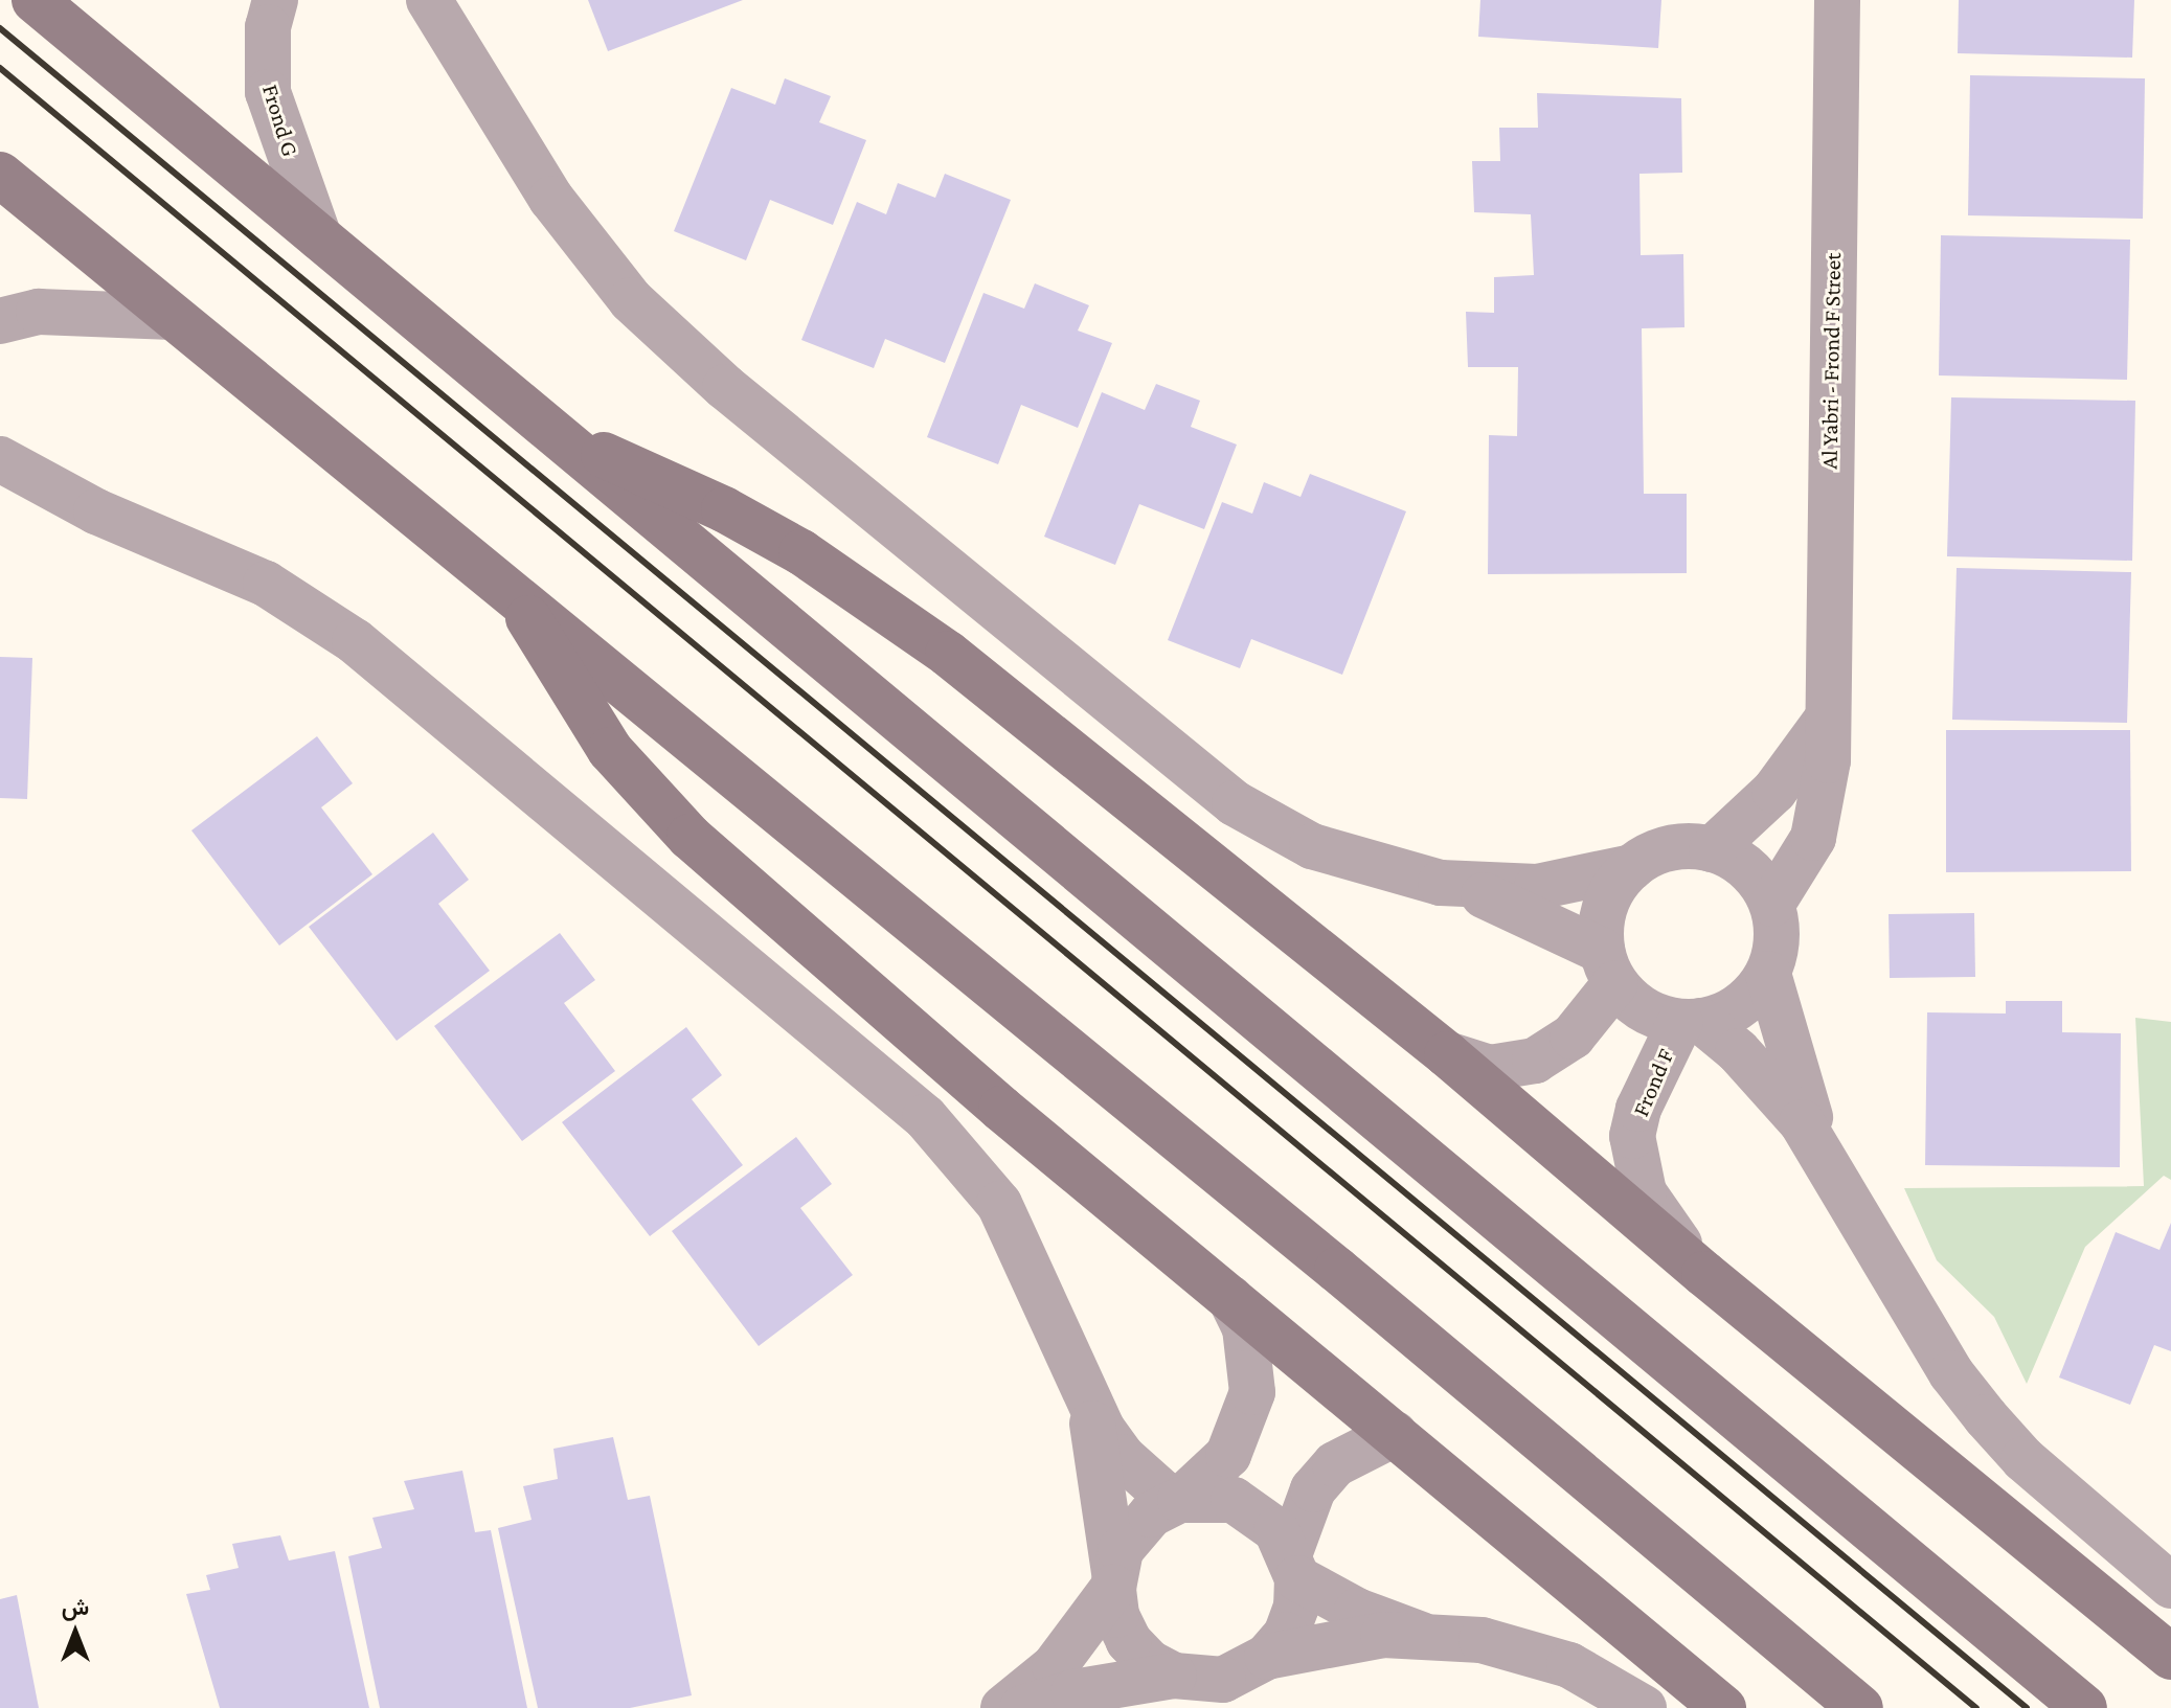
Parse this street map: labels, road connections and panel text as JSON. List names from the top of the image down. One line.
{"streets":{"street":["Frond G","Al Yabri - Frond F Street","Frond F"]},"crossings":[["Al Yabri - Frond F Street","Frond F"]],"north":"top"}
